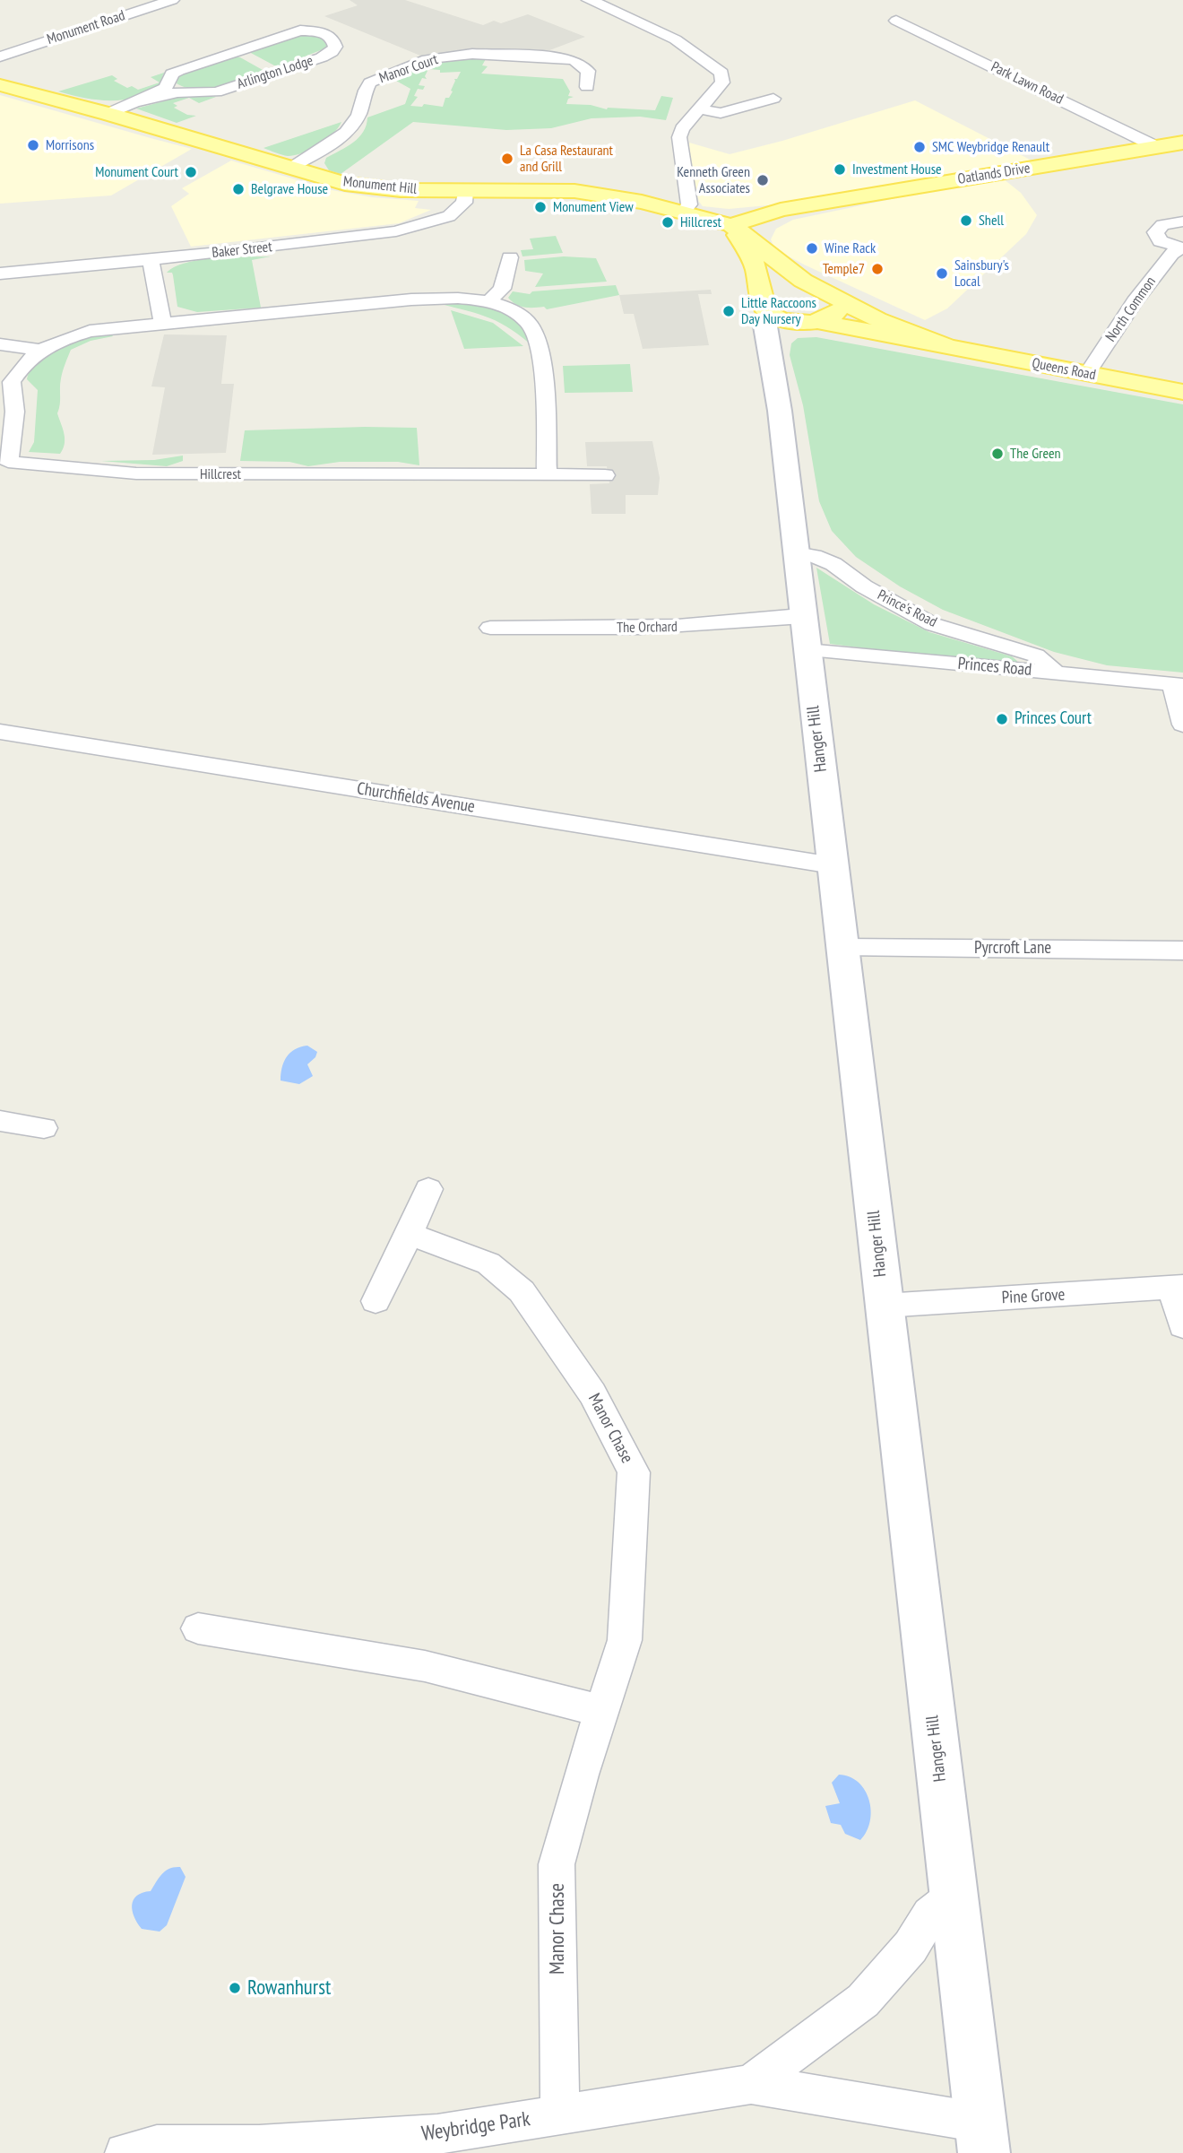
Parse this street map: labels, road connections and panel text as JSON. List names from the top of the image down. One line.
{"streets":{"main road":["Oatlands Drive","Monument Hill","Queens Road","Hanger Hill"],"street":["Monument Road","Manor Court","Arlington Lodge","Park Lawn Road","Baker Street","North Common","Hillcrest","Prince's Road","The Orchard","Princes Road","Churchfields Avenue","Pyrcroft Lane","Pine Grove","Manor Chase","Weybridge Park"]},"crossings":[["Manor Court","Monument Hill"],["Arlington Lodge","Monument Hill"],["Park Lawn Road","Oatlands Drive"],["Oatlands Drive","Monument Hill"],["Oatlands Drive","Queens Road"],["Monument Hill","Baker Street"],["Monument Hill","Queens Road"],["North Common","Queens Road"],["Queens Road","Hanger Hill"],["Prince's Road","Princes Road"],["Prince's Road","Hanger Hill"],["The Orchard","Hanger Hill"],["Princes Road","Hanger Hill"],["Hanger Hill","Churchfields Avenue"],["Hanger Hill","Pyrcroft Lane"],["Hanger Hill","Pine Grove"],["Hanger Hill","Weybridge Park"],["Manor Chase","Weybridge Park"]],"places":["Morrisons","SMC Weybridge Renault","La Casa Restaurant and Grill","Investment House","Monument Court","Kenneth Green Associates","Belgrave House","Monument View","Shell","Hillcrest","Wine Rack","Temple7","Sainsbury's Local","Little Raccoons Day Nursery","The Green","Princes Court","Rowanhurst"]}
